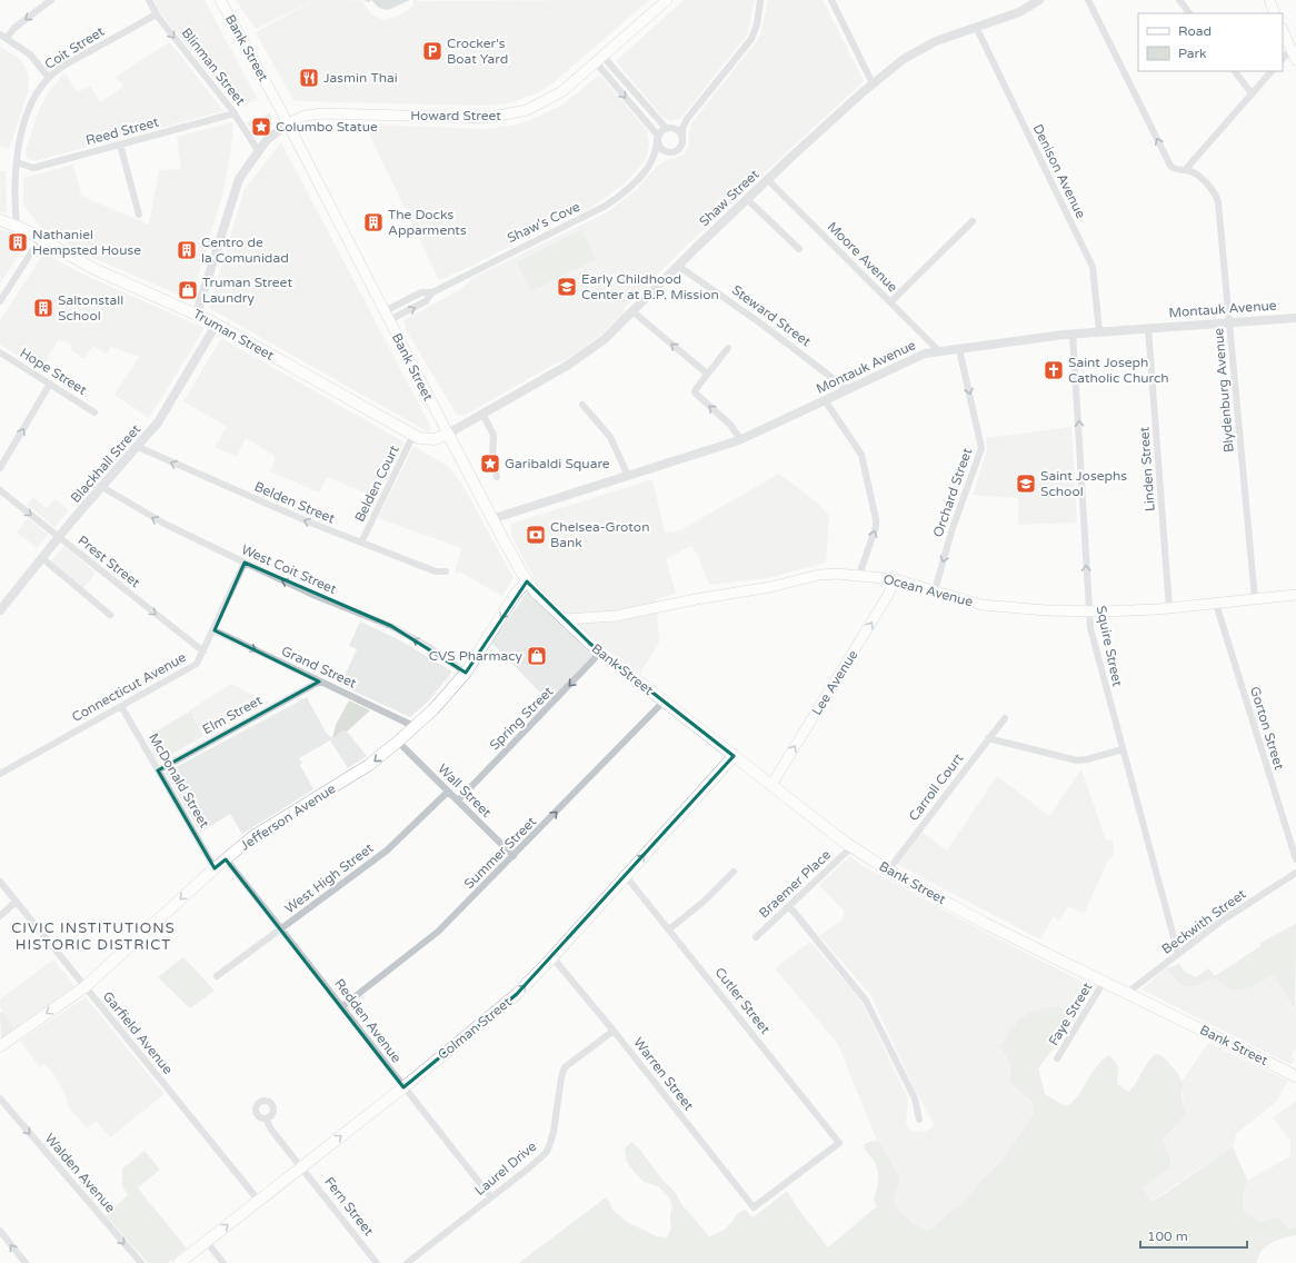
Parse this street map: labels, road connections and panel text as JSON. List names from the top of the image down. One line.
{"streets":{"main road":["Bank Street","Howard Street","Truman Street","Ocean Avenue","Lee Avenue","Jefferson Avenue","Colman Street"],"street":["Coit Street","Blinman Street","Reed Street","Denison Avenue","Shaw Street","Shaw's Cove","Moore Avenue","Montauk Avenue","Steward Street","Hope Street","Blydenburg Avenue","Blackhall Street","Linden Street","Belden Court","Orchard Street","Belden Street","Prest Street","West Coit Street","Squire Street","Grand Street","Connecticut Avenue","Elm Street","Spring Street","Gorton Street","McDonald Street","Carroll Court","Wall Street","Summer Street","West High Street","Braemer Place","Beckwith Street","Cutler Street","Faye Street","Redden Avenue","Garfield Avenue","Warren Street","Laurel Drive","Walden Avenue","Fern Street"]},"crossings":[["Coit Street","Blinman Street"],["Coit Street","Reed Street"],["Coit Street","Truman Street"],["Bank Street","Howard Street"],["Bank Street","Shaw Street"],["Bank Street","Shaw's Cove"],["Bank Street","Montauk Avenue"],["Bank Street","Truman Street"],["Bank Street","Ocean Avenue"],["Bank Street","Lee Avenue"],["Bank Street","Spring Street"],["Bank Street","Carroll Court"],["Bank Street","Jefferson Avenue"],["Bank Street","Summer Street"],["Bank Street","Braemer Place"],["Bank Street","Beckwith Street"],["Bank Street","Faye Street"],["Bank Street","Colman Street"],["Blinman Street","Reed Street"],["Denison Avenue","Shaw Street"],["Denison Avenue","Montauk Avenue"],["Shaw Street","Moore Avenue"],["Shaw Street","Steward Street"],["Shaw Street","Truman Street"],["Moore Avenue","Montauk Avenue"],["Montauk Avenue","Steward Street"],["Montauk Avenue","Blydenburg Avenue"],["Montauk Avenue","Linden Street"],["Montauk Avenue","Orchard Street"],["Montauk Avenue","Squire Street"],["Truman Street","Blackhall Street"],["Truman Street","Belden Court"],["Blydenburg Avenue","Ocean Avenue"],["Blackhall Street","Belden Street"],["Blackhall Street","Prest Street"],["Blackhall Street","West Coit Street"],["Linden Street","Ocean Avenue"],["Belden Court","Belden Street"],["Orchard Street","Ocean Avenue"],["Prest Street","Connecticut Avenue"],["West Coit Street","Connecticut Avenue"],["West Coit Street","Jefferson Avenue"],["Ocean Avenue","Squire Street"],["Ocean Avenue","Lee Avenue"],["Ocean Avenue","Gorton Street"],["Squire Street","Beckwith Street"],["Grand Street","Connecticut Avenue"],["Grand Street","Elm Street"],["Grand Street","Jefferson Avenue"],["Connecticut Avenue","McDonald Street"],["Elm Street","McDonald Street"],["Spring Street","Wall Street"],["McDonald Street","Jefferson Avenue"],["Wall Street","Jefferson Avenue"],["Wall Street","Summer Street"],["Wall Street","West High Street"],["Jefferson Avenue","Redden Avenue"],["Jefferson Avenue","Garfield Avenue"],["Summer Street","Redden Avenue"],["West High Street","Redden Avenue"],["Cutler Street","Colman Street"],["Cutler Street","Warren Street"],["Redden Avenue","Colman Street"],["Redden Avenue","Laurel Drive"],["Colman Street","Garfield Avenue"],["Colman Street","Warren Street"],["Colman Street","Fern Street"],["Warren Street","Laurel Drive"]],"one_way":["Blinman Street","Orchard Street","Belden Street","West Coit Street","Squire Street","Grand Street","Lee Avenue","Spring Street","Jefferson Avenue","Summer Street","Colman Street","Walden Avenue"],"districts":["CIVIC INSTITUTIONS HISTORIC DISTRICT"],"places":{"parking":["Crocker's Boat Yard"],"restaurant":["Jasmin Thai"],"place":["Columbo Statue","Garibaldi Square"],"building":["The Docks Apparments","Nathaniel Hempsted House","Centro de la Comunidad","Saltonstall School"],"school or university":["Early Childhood Center at B.P. Mission","Saint Josephs School"],"shop":["Truman Street Laundry","CVS Pharmacy"],"church":["Saint Joseph Catholic Church"],"bank":["Chelsea-Groton Bank"]},"legend":["Road","Park"],"scale_bar":"100 m"}
